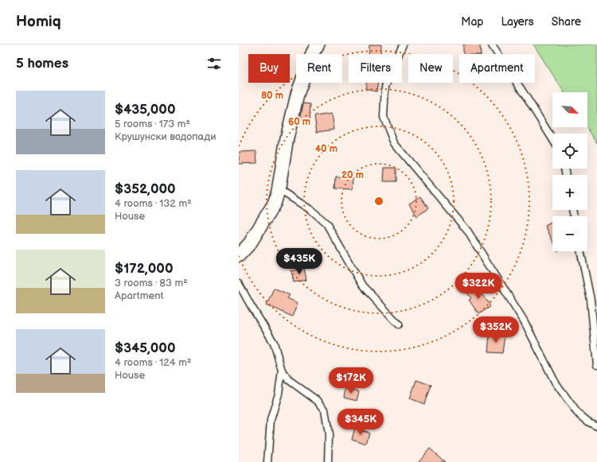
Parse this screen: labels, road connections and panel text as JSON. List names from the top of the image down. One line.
{"north":"bottom right","page":{"header":"Homiq","nav":["Map","Layers","Share"],"heading":"5 homes","chip":["Buy","Rent","Filters","New","Apartment"],"list":[{"name":"$435,000","note":"5 rooms · 173 m² · Крушунски водопади"},{"name":"$352,000","note":"4 rooms · 132 m² · House"},{"name":"$172,000","note":"3 rooms · 83 m² · Apartment"},{"name":"$345,000","note":"4 rooms · 124 m² · House"}],"map_buttons":["+","−"],"price":["$435K","$322K","$352K","$172K","$345K"]},"rings":["80 m","60 m","40 m","20 m"]}
